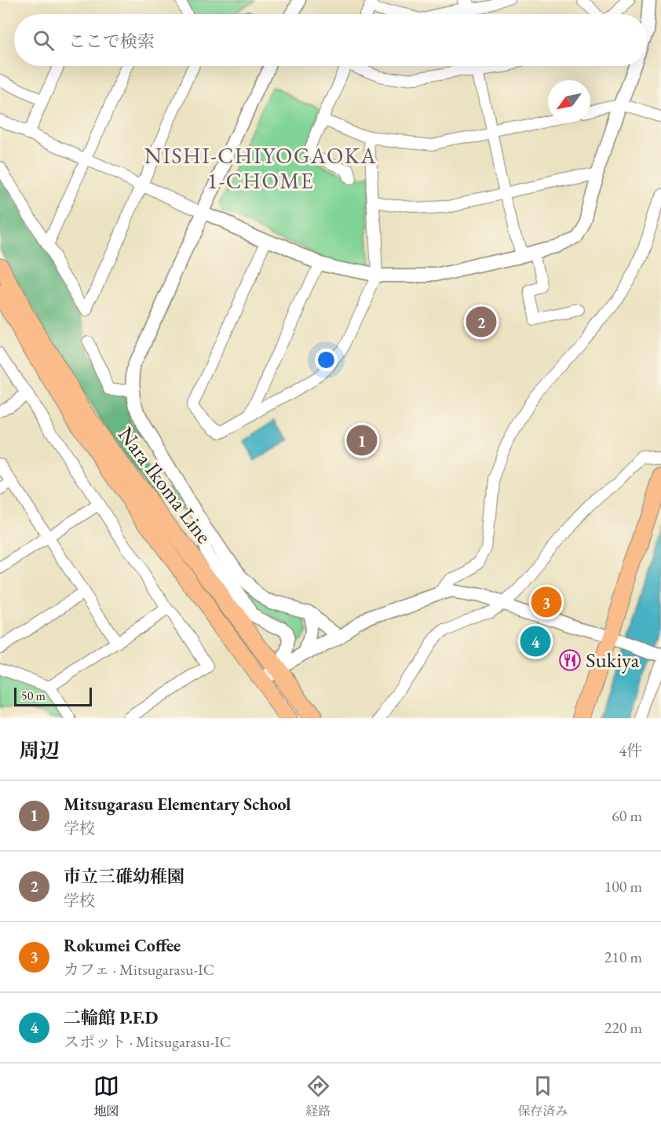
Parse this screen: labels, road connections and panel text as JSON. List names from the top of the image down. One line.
{"streets":{"main road":["Nara Ikoma Line"]},"districts":["NISHI-CHIYOGAOKA 1-CHOME"],"places":{"restaurant":["Sukiya"]},"scale_bar":"50 m","north":"bottom left","page":{"search":"ここで検索","pins":["2","1","3","4"],"scale":"50 m","heading":["周辺","4件"],"list":[{"mark":"1","name":"Mitsugarasu Elementary School","note":"学校","value":"60 m"},{"mark":"2","name":"市立三碓幼稚園","note":"学校","value":"100 m"},{"mark":"3","name":"Rokumei Coffee","note":"カフェ · Mitsugarasu-IC","value":"210 m"},{"mark":"4","name":"二輪館 P.F.D","note":"スポット · Mitsugarasu-IC","value":"220 m"}],"nav":["地図","経路","保存済み"]}}
